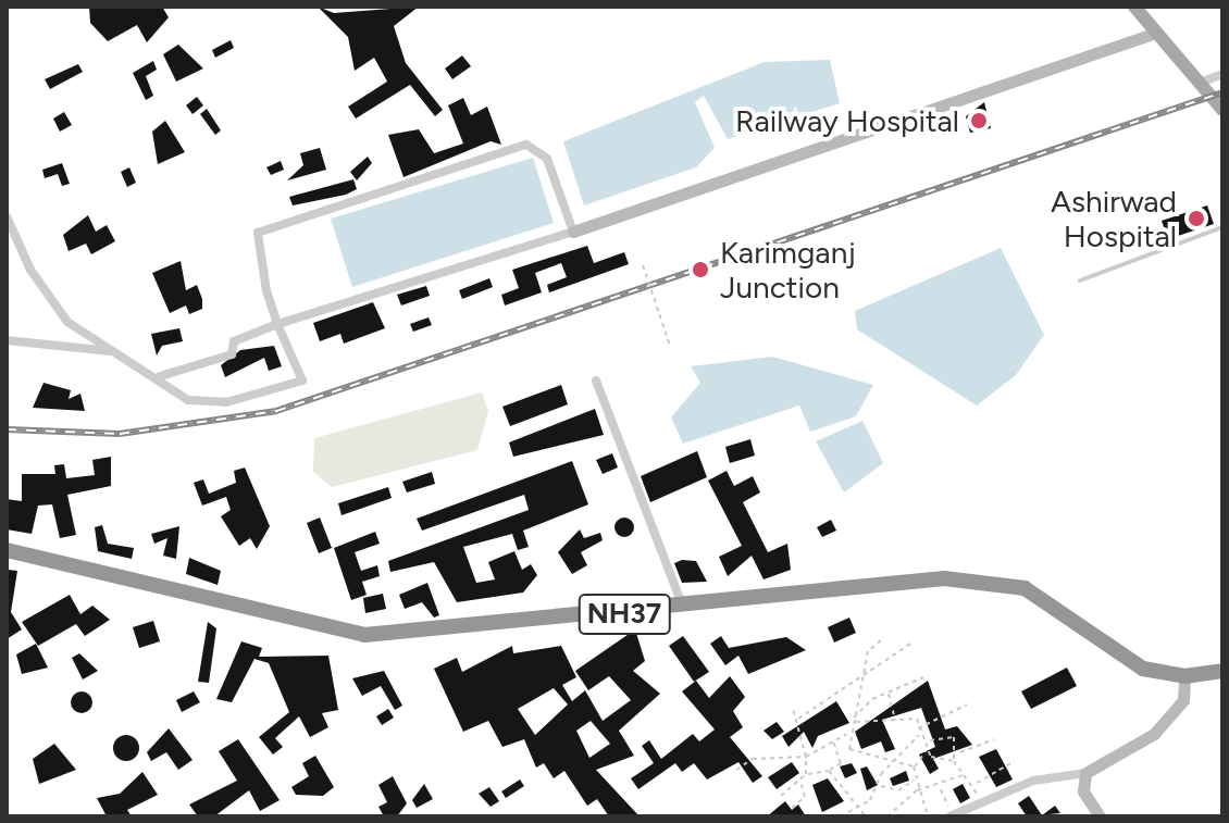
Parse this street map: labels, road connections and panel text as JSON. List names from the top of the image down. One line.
{"streets":{"highway":["NH37"]},"places":["Railway Hospital","Ashirwad Hospital","Karimganj Junction"]}
